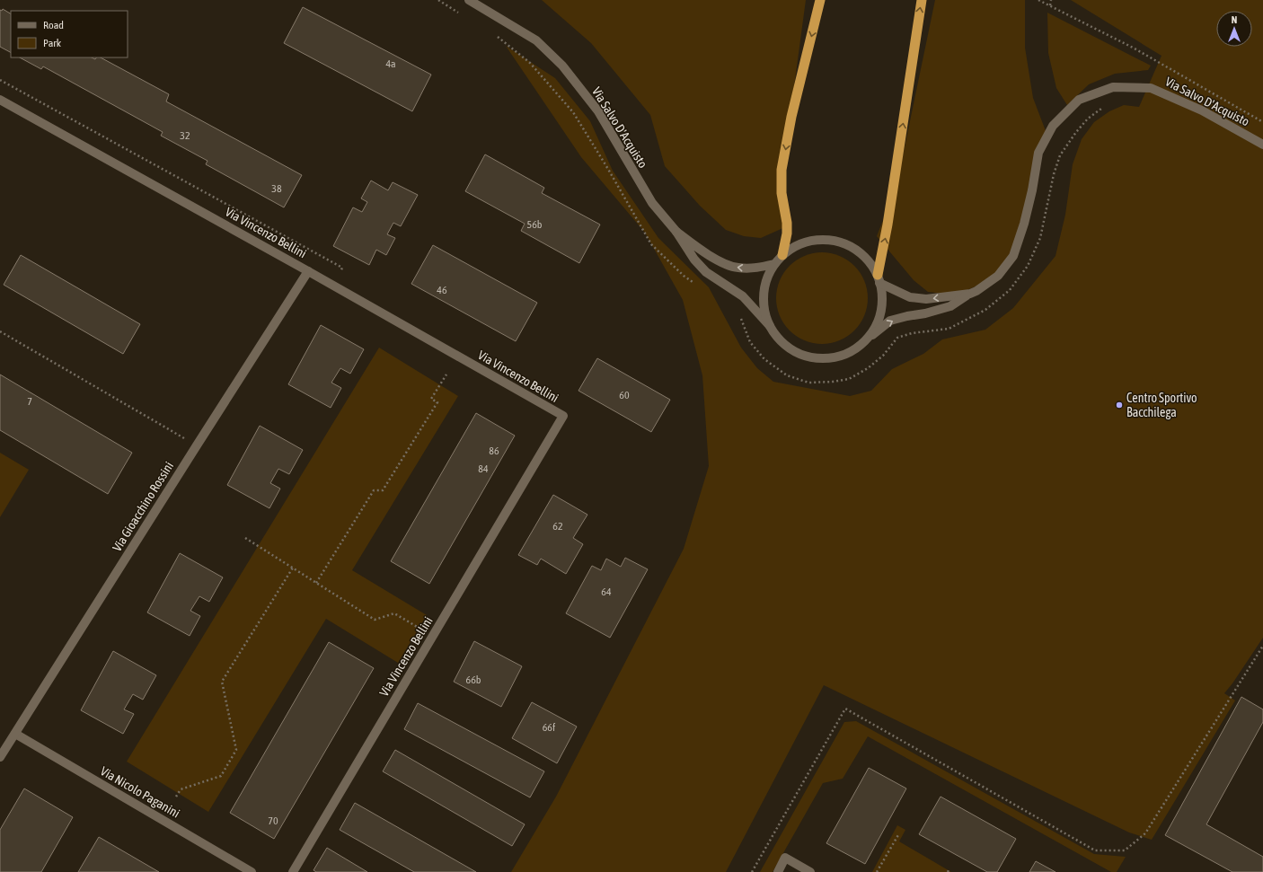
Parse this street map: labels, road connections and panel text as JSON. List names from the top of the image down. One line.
{"streets":{"street":["Via Salvo D'Acquisto","Via Vincenzo Bellini","Via Gioacchino Rossini","Via Nicolo Paganini"]},"crossings":[["Via Vincenzo Bellini","Via Gioacchino Rossini"],["Via Gioacchino Rossini","Via Nicolo Paganini"]],"places":["Centro Sportivo Bacchilega"],"house_numbers":["4a","32","38","56b","46","60","7","86","84","62","64","66b","66f","70"],"legend":["Road","Park"],"north":"top"}
